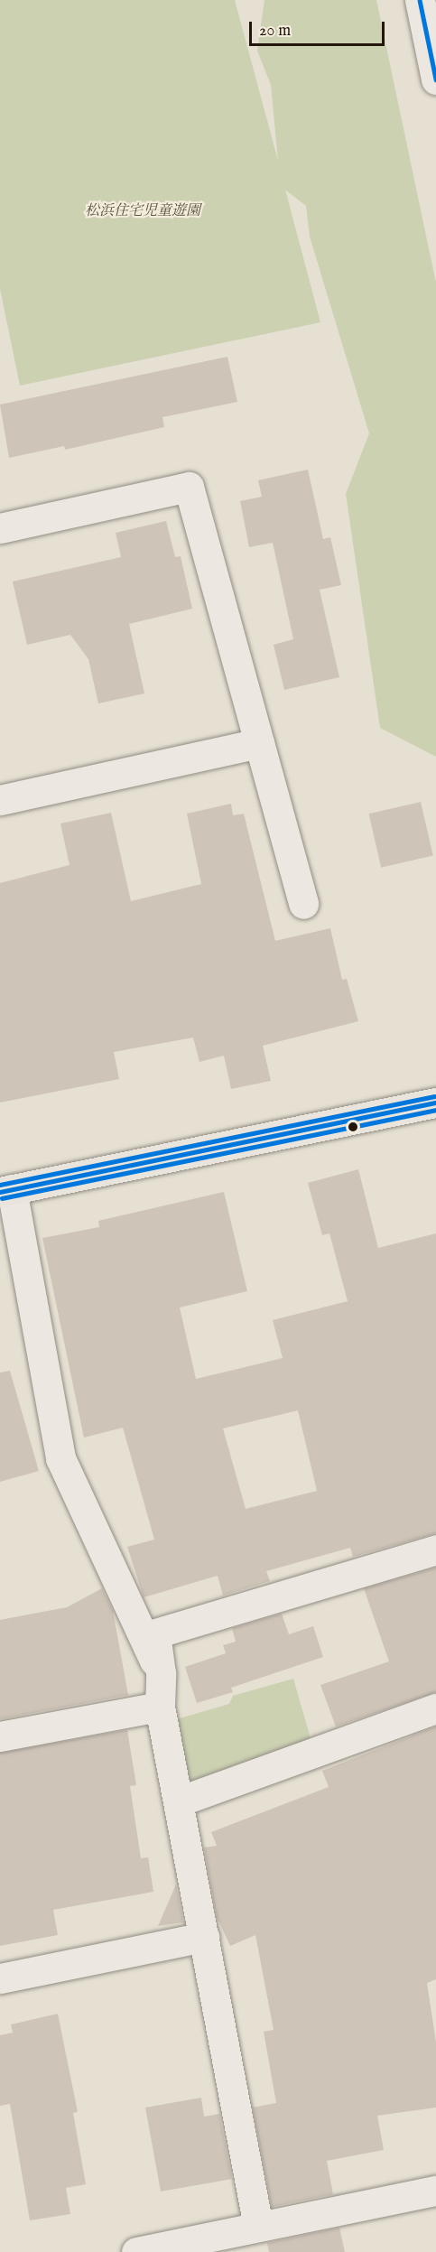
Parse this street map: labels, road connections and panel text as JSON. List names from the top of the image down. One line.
{"parks":["松浜住宅児童遊園"],"scale_bar":"20 m"}
